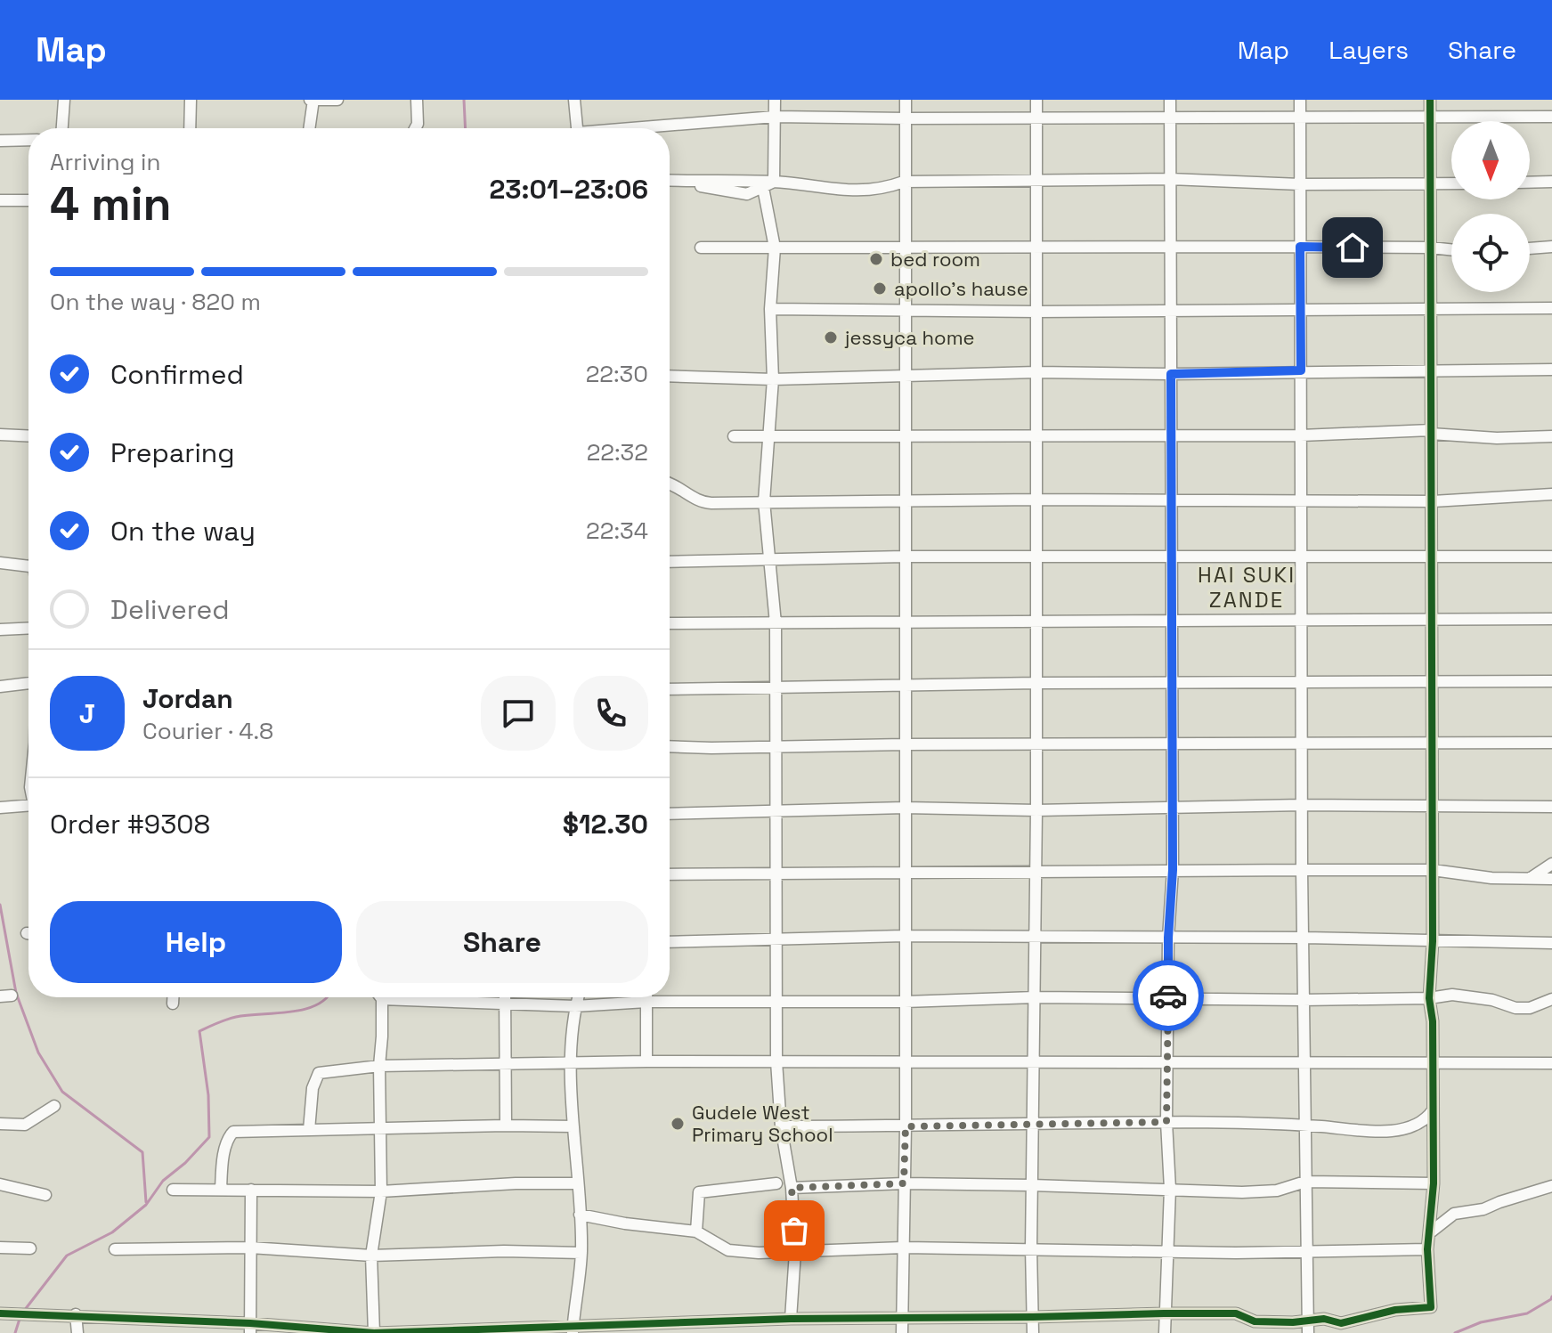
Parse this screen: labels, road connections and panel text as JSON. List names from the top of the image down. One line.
{"districts":["HAI SUKI ZANDE"],"places":["bed room","apollo's hause","jessyca home","Gudele West Primary School"],"north":"bottom","page":{"header":"Map","nav":["Map","Layers","Share"],"heading":["4 min","Arriving in","23:01–23:06"],"panel":["Jordan","Courier · 4.8","Order #9308","$12.30"],"bar":"On the way · 820 m","list":[["Confirmed","22:30"],["Preparing","22:32"],["On the way","22:34"],"Delivered"],"round":"J","buttons":["Help","Share"]}}
